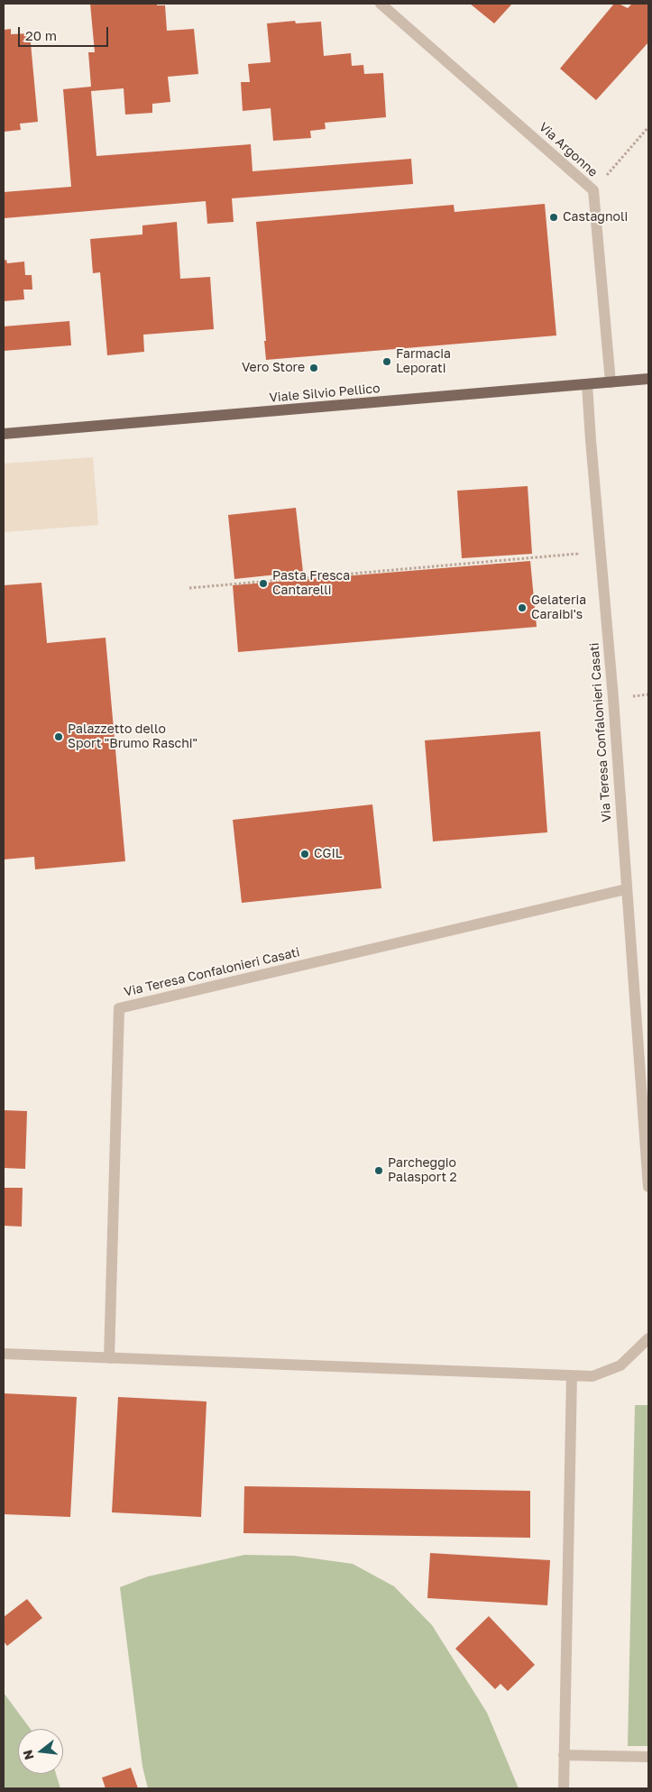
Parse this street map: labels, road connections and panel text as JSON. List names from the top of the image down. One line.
{"streets":{"main road":["Viale Silvio Pellico"],"street":["Via Argonne","Via Teresa Confalonieri Casati"]},"crossings":[["Via Argonne","Viale Silvio Pellico"],["Viale Silvio Pellico","Via Teresa Confalonieri Casati"]],"places":["Castagnoli","Farmacia Leporati","Vero Store","Pasta Fresca Cantarelli","Gelateria Caraibi's","Palazzetto dello Sport \"Brumo Raschi\"","CGIL","Parcheggio Palasport 2"],"scale_bar":"20 m","north":"left"}
